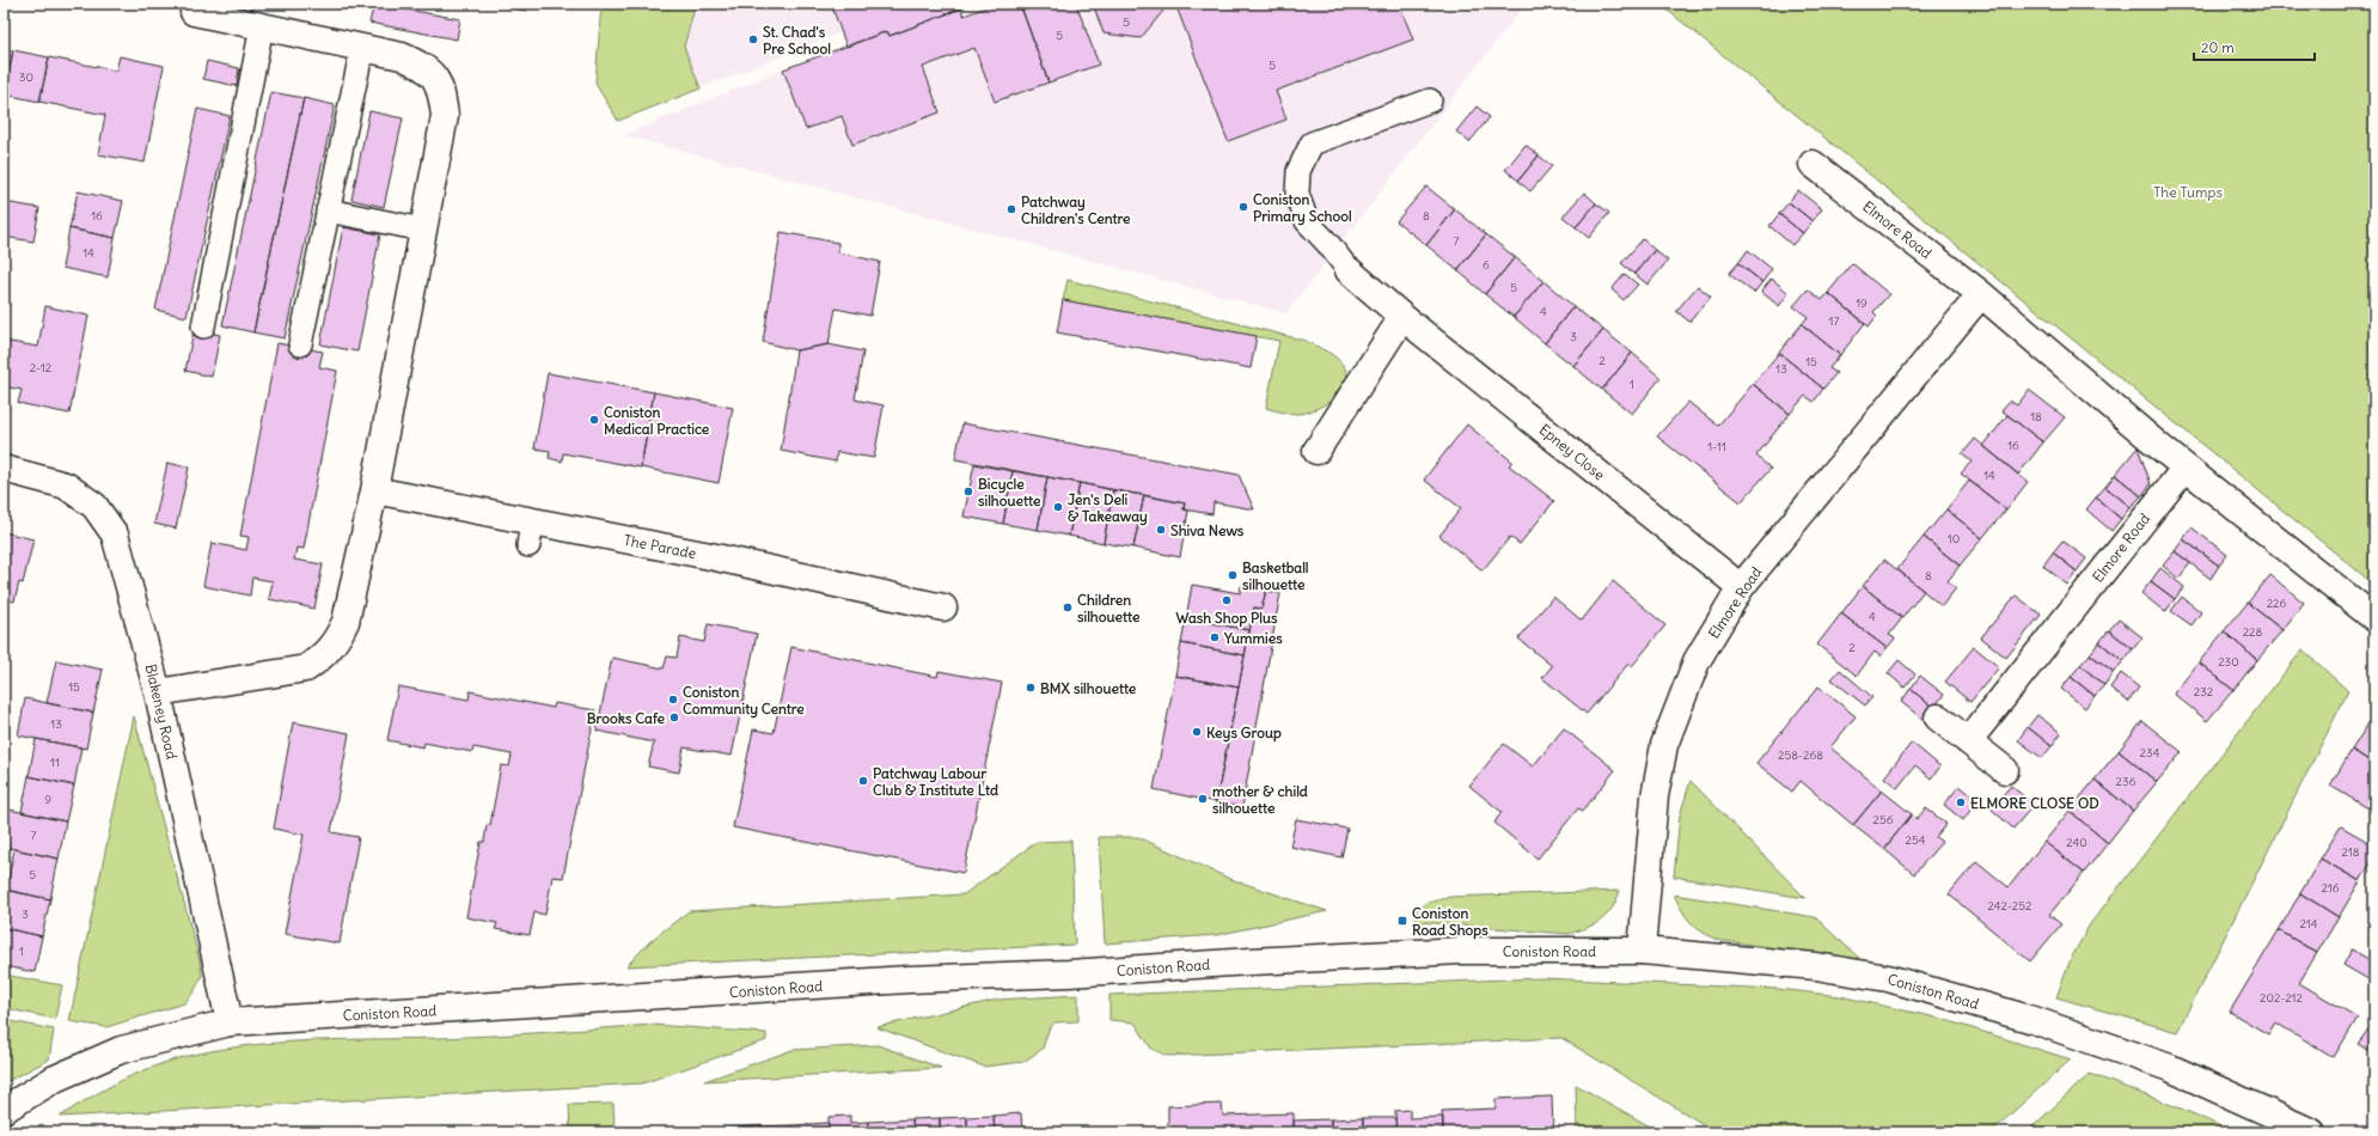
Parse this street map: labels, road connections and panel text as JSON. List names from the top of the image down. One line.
{"streets":{"street":["Elmore Road","Epney Close","The Parade","Blakeney Road","Coniston Road"]},"crossings":[["Elmore Road","Epney Close"],["Elmore Road","Coniston Road"],["Blakeney Road","Coniston Road"]],"parks":["The Tumps"],"places":{"other":["St. Chad's Pre School","Coniston Primary School","Patchway Children's Centre","Coniston Medical Practice","Bicycle silhouette","Jen's Deli & Takeaway","Shiva News","Basketball silhouette","Wash Shop Plus","Children silhouette","Yummies","BMX silhouette","Coniston Community Centre","Brooks Cafe","Keys Group","Patchway Labour Club & Institute Ltd","mother & child silhouette","ELMORE CLOSE OD"],"transit":["Coniston Road Shops"]},"house_numbers":["5","5","5","30","16","8","7","14","6","5","19","4","17","3","2","15","2-12","13","1","18","16","1-11","14","10","8","226","4","228","2","230","15","232","13","234","258-268","11","236","9","256","7","254","240","218","5","216","242-252","3","214","1","202-212"],"scale_bar":"20 m"}
